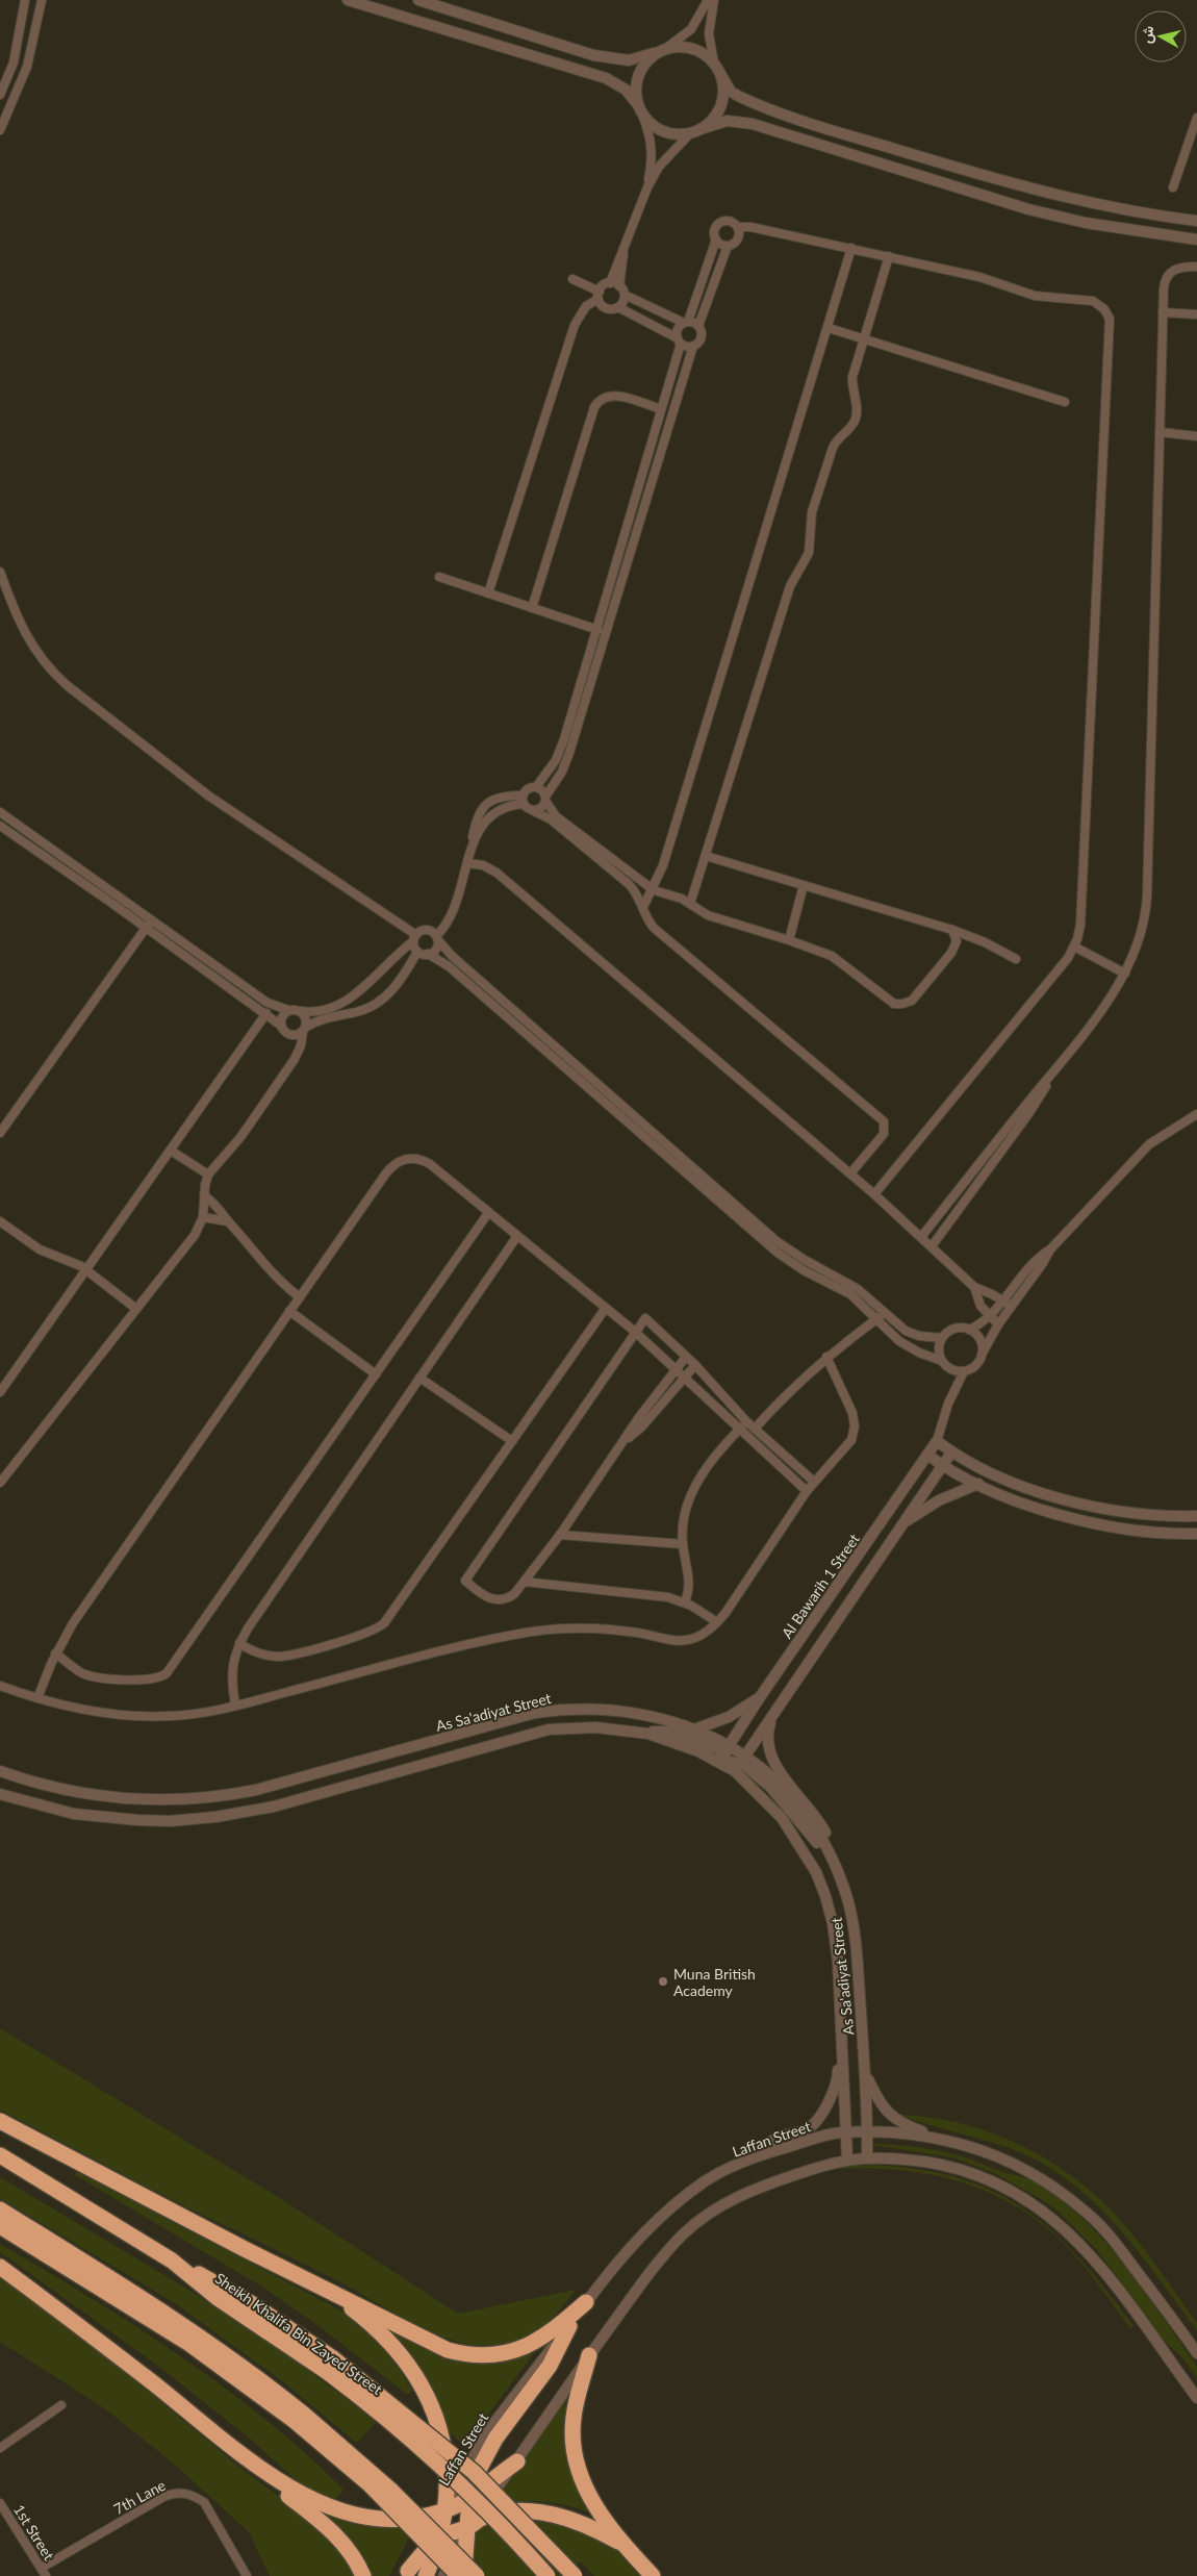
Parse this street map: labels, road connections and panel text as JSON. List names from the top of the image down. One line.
{"streets":{"highway":["Sheikh Khalifa Bin Zayed Street"],"street":["Al Bawarih 1 Street","As Sa'adiyat Street","Laffan Street","7th Lane","1st Street"]},"crossings":[["Al Bawarih 1 Street","As Sa'adiyat Street"],["As Sa'adiyat Street","Laffan Street"],["7th Lane","1st Street"]],"places":["Muna British Academy"],"north":"left"}
